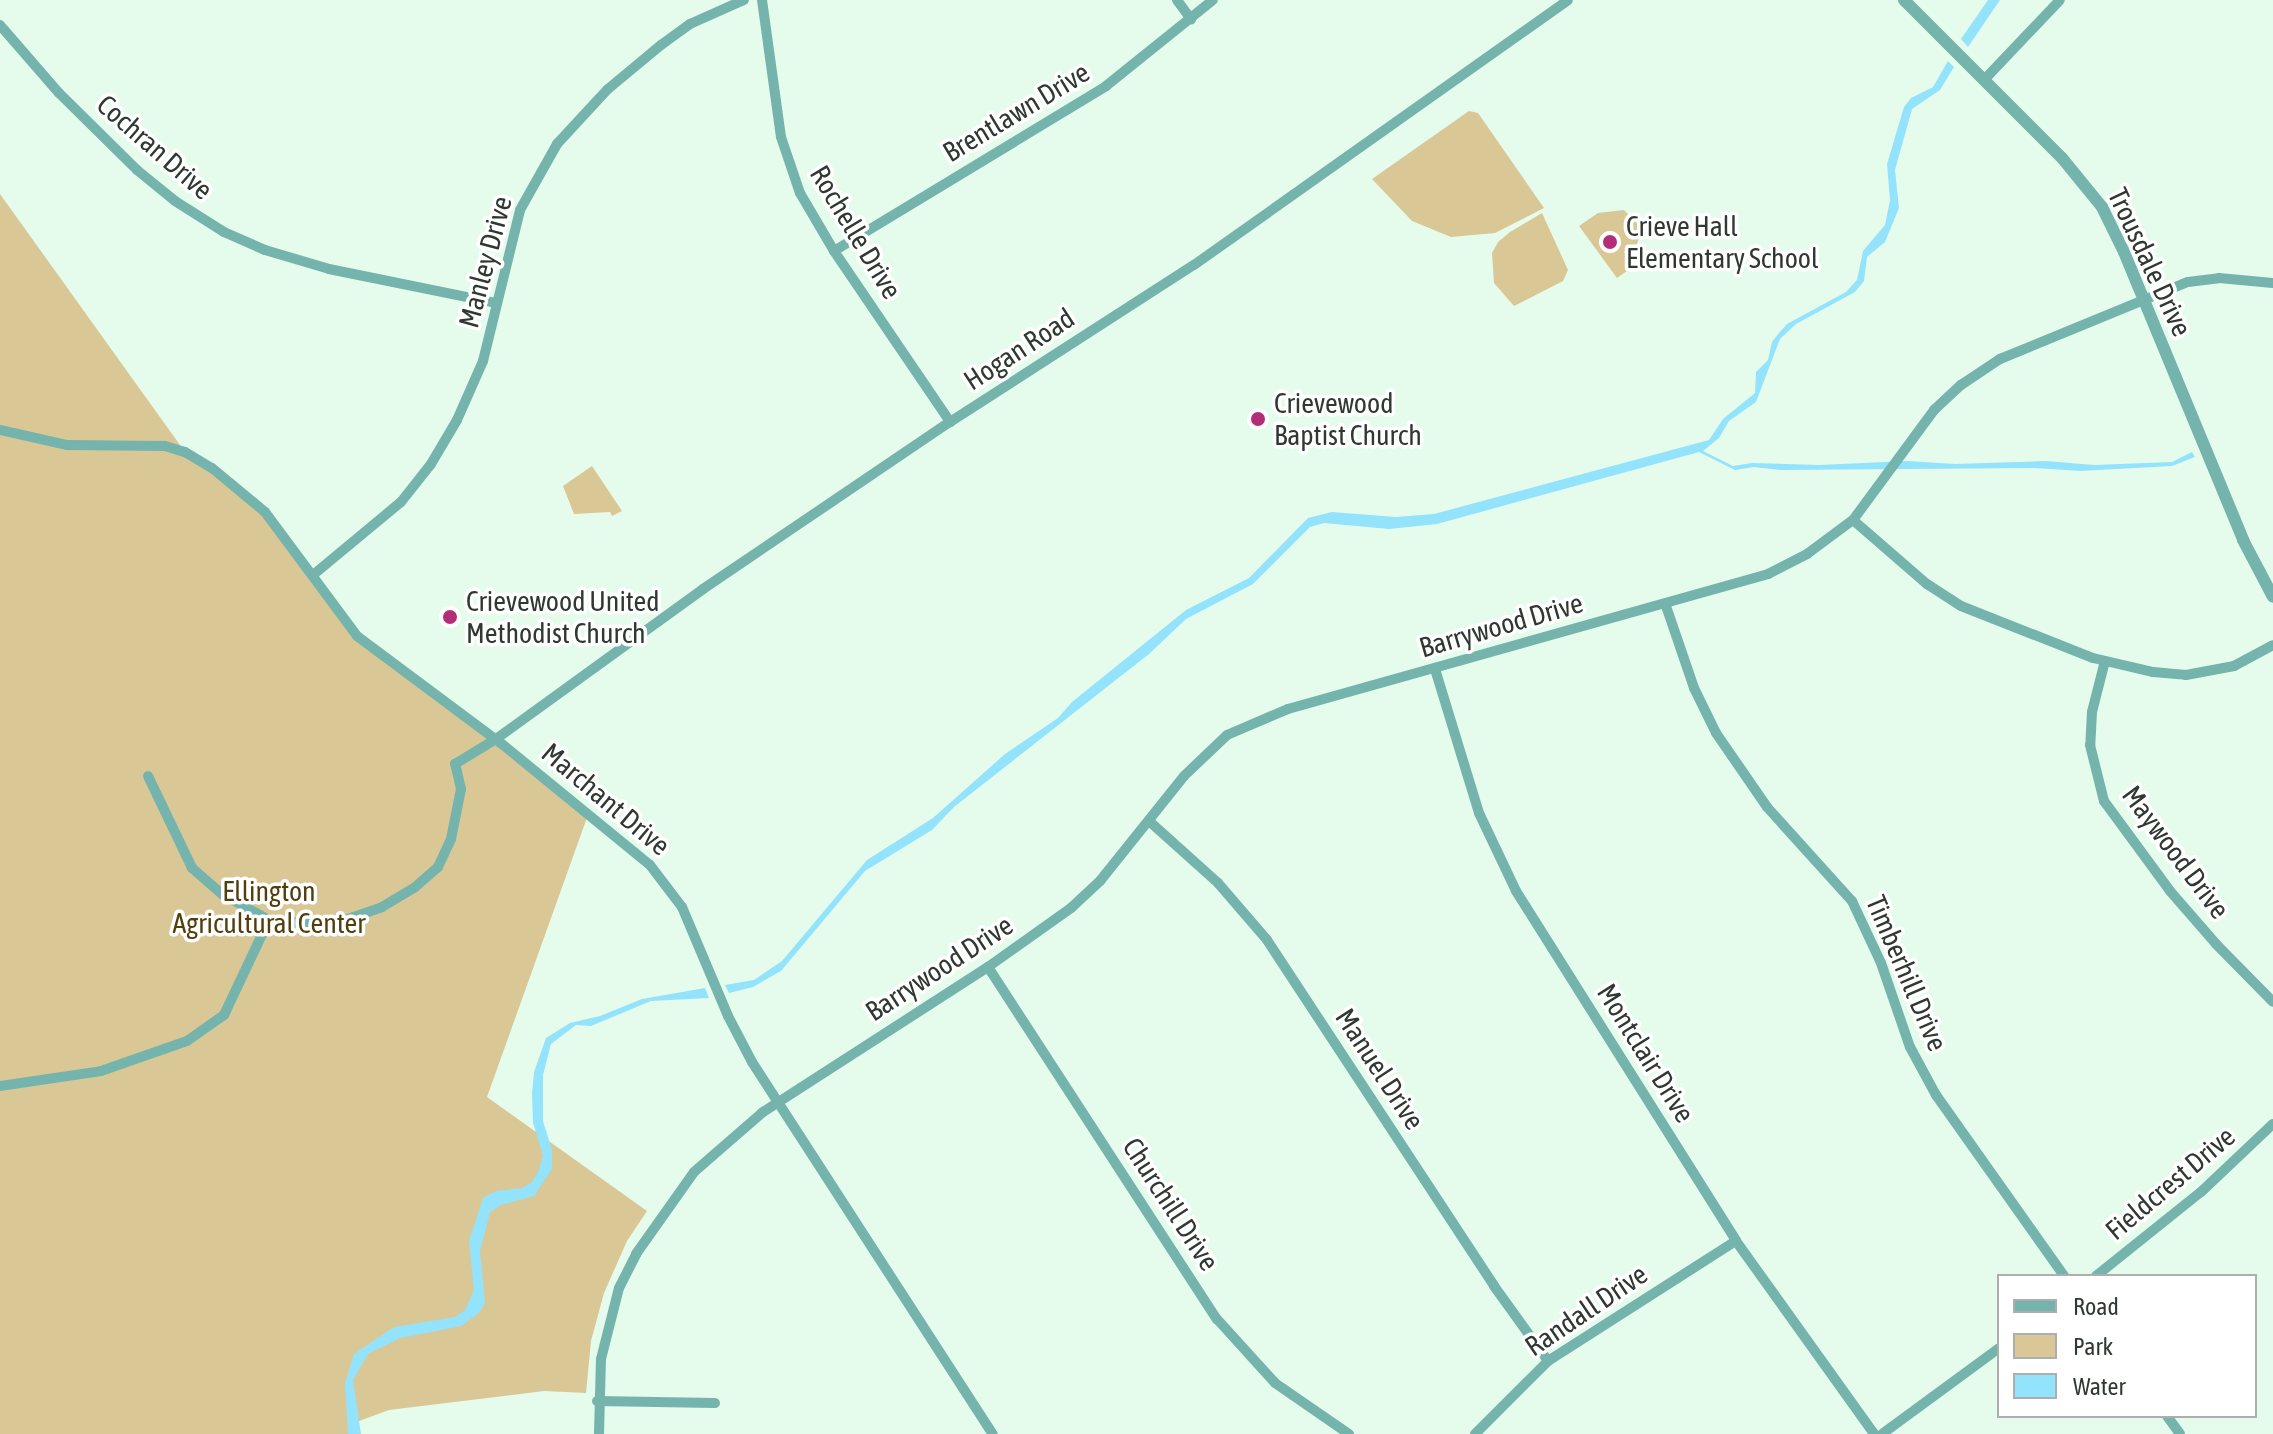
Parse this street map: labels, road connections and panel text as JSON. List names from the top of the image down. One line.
{"streets":{"street":["Brentlawn Drive","Cochran Drive","Rochelle Drive","Manley Drive","Trousdale Drive","Hogan Road","Barrywood Drive","Marchant Drive","Maywood Drive","Timberhill Drive","Montclair Drive","Manuel Drive","Fieldcrest Drive","Churchill Drive","Randall Drive"]},"crossings":[["Brentlawn Drive","Rochelle Drive"],["Cochran Drive","Manley Drive"],["Rochelle Drive","Hogan Road"],["Manley Drive","Marchant Drive"],["Trousdale Drive","Barrywood Drive"],["Hogan Road","Marchant Drive"],["Barrywood Drive","Marchant Drive"],["Barrywood Drive","Timberhill Drive"],["Barrywood Drive","Montclair Drive"],["Barrywood Drive","Manuel Drive"],["Barrywood Drive","Churchill Drive"],["Montclair Drive","Randall Drive"],["Manuel Drive","Randall Drive"]],"parks":["Ellington Agricultural Center"],"places":["Crieve Hall Elementary School","Crievewood Baptist Church","Crievewood United Methodist Church"],"legend":["Road","Park","Water"]}
